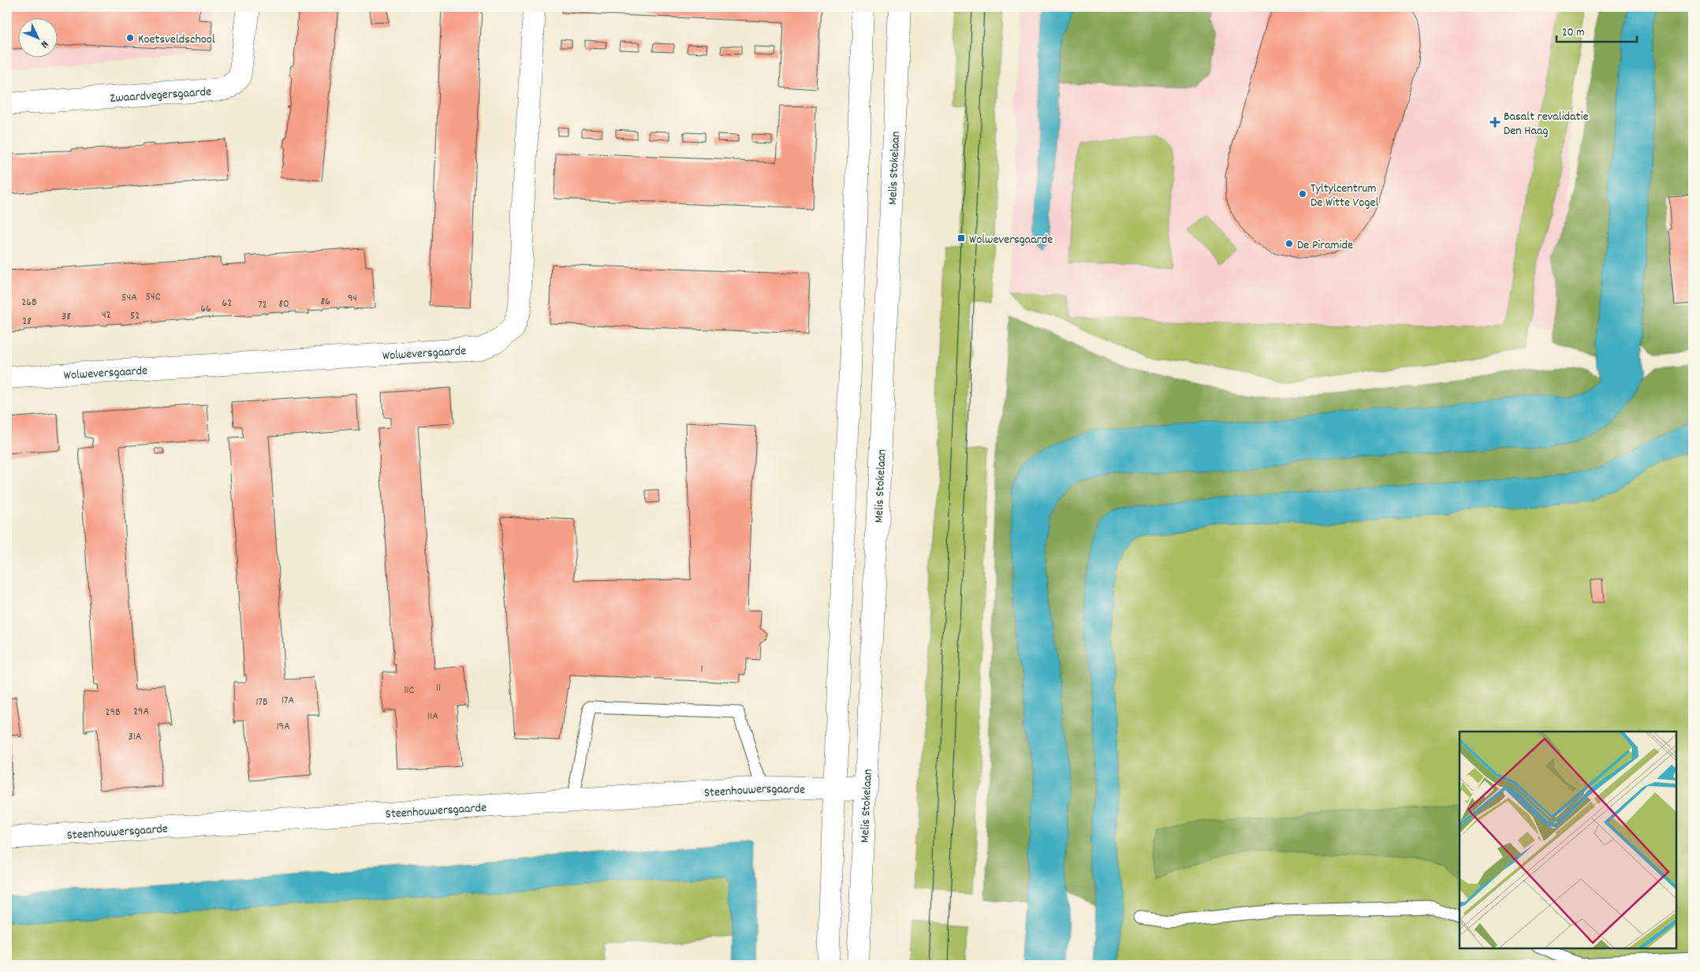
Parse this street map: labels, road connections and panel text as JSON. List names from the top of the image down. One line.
{"streets":{"street":["Zwaardvegersgaarde","Melis Stokelaan","Wolweversgaarde","Steenhouwersgaarde"]},"crossings":[["Melis Stokelaan","Steenhouwersgaarde"]],"places":{"other":["Koetsveldschool","Tyltylcentrum De Witte Vogel","De Piramide"],"health":["Basalt revalidatie Den Haag"],"transit":["Wolweversgaarde"]},"house_numbers":["54C","54A","94","86","26B","62","80","72","66","42","52","38","28","1","11","11C","17A","17B","29A","29B","11A","19A","31A"],"scale_bar":"20 m","north":"bottom right"}
